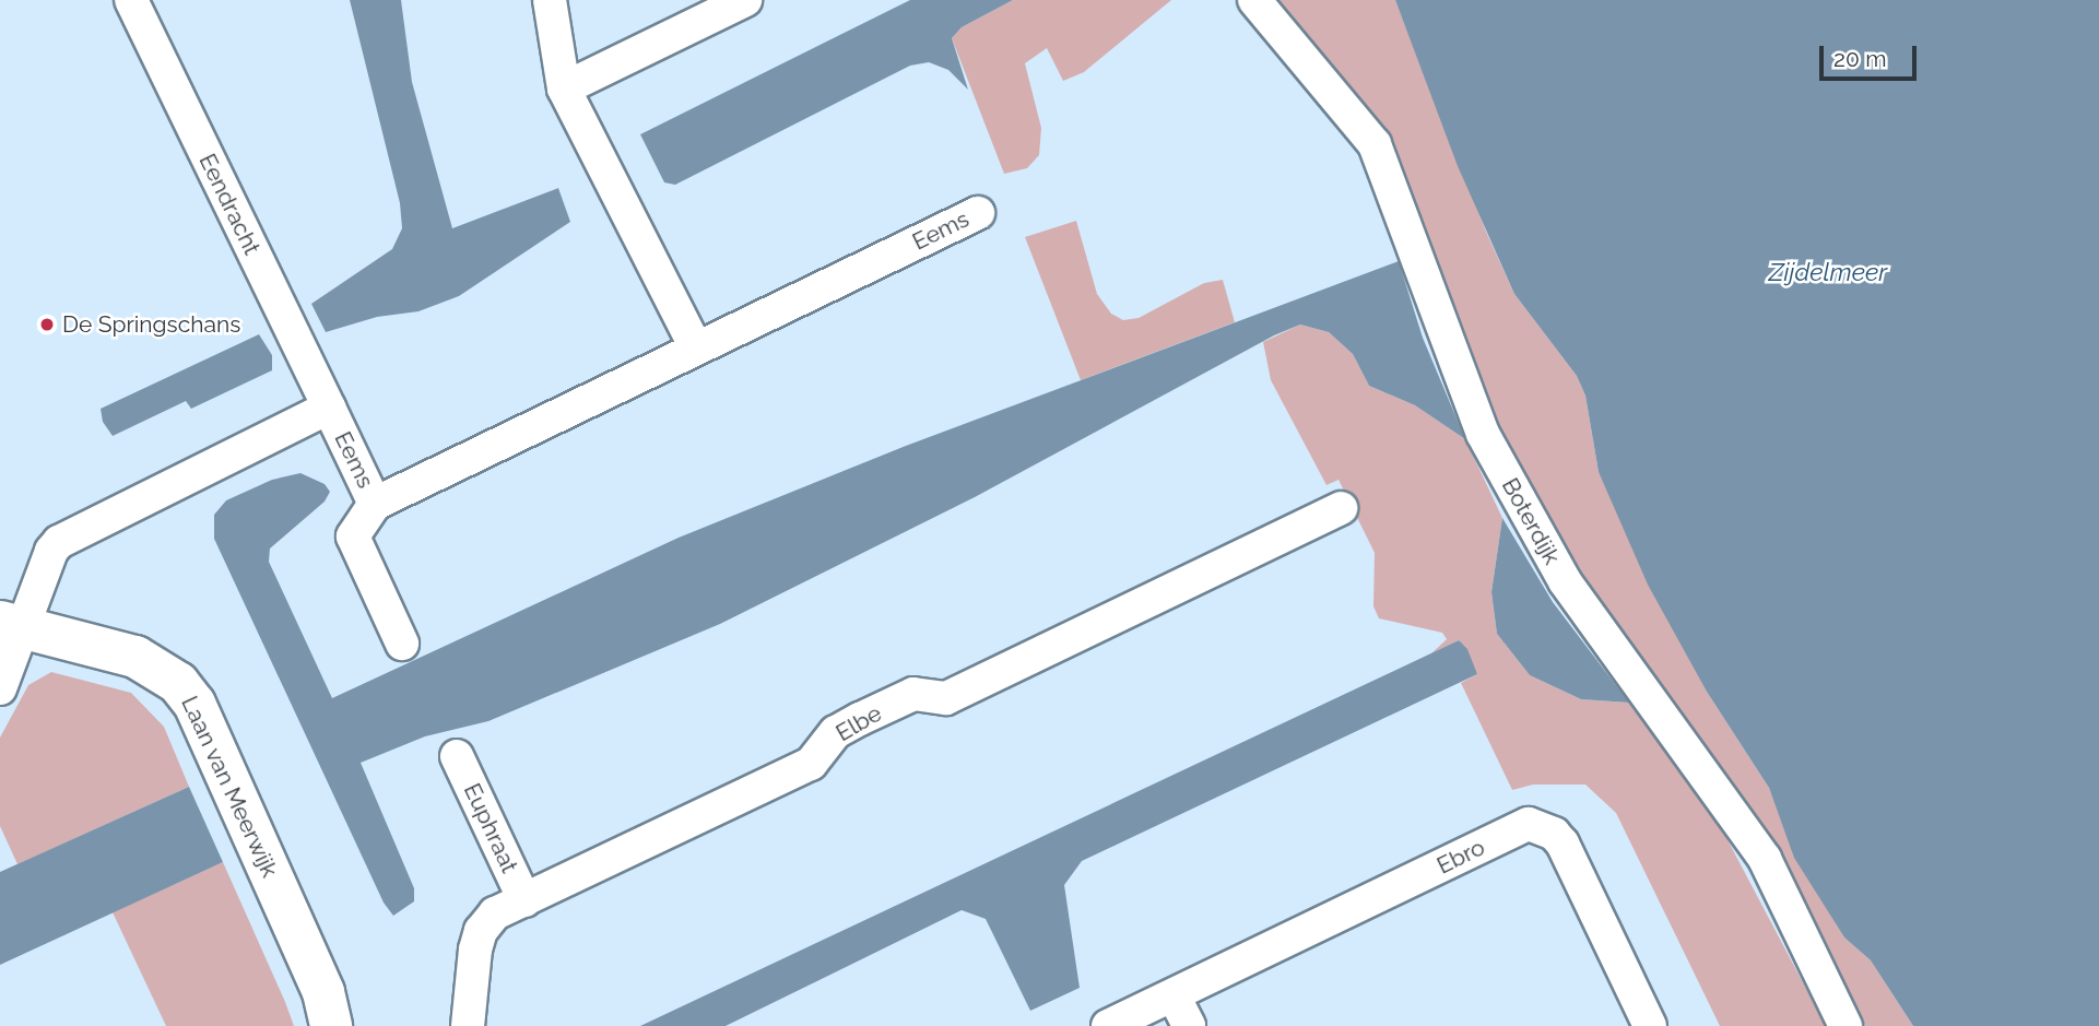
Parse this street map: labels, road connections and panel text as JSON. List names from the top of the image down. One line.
{"streets":{"street":["Eendracht","Eems","Boterdijk","Elbe","Laan van Meerwijk","Euphraat","Ebro"]},"crossings":[["Eendracht","Eems"],["Eems","Laan van Meerwijk"],["Elbe","Euphraat"]],"water":["Zijdelmeer"],"places":["De Springschans"],"scale_bar":"20 m"}
